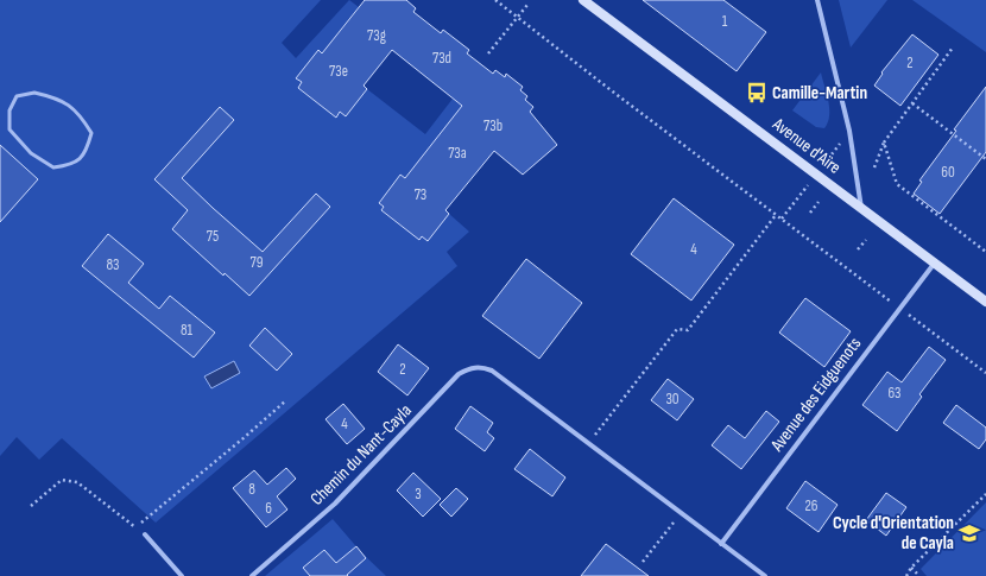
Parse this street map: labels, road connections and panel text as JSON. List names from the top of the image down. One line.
{"streets":{"main road":["Avenue d'Aïre"],"street":["Avenue des Eidguenots","Chemin du Nant-Cayla"]},"crossings":[["Avenue d'Aïre","Avenue des Eidguenots"]],"places":{"bus stop":["Camille-Martin"],"school or university":["Cycle d'Orientation de Cayla"]},"house_numbers":["1","73g","73d","2","73e","73b","73a","60","73","75","4","79","83","81","2","63","30","4","8","3","26","6"]}
